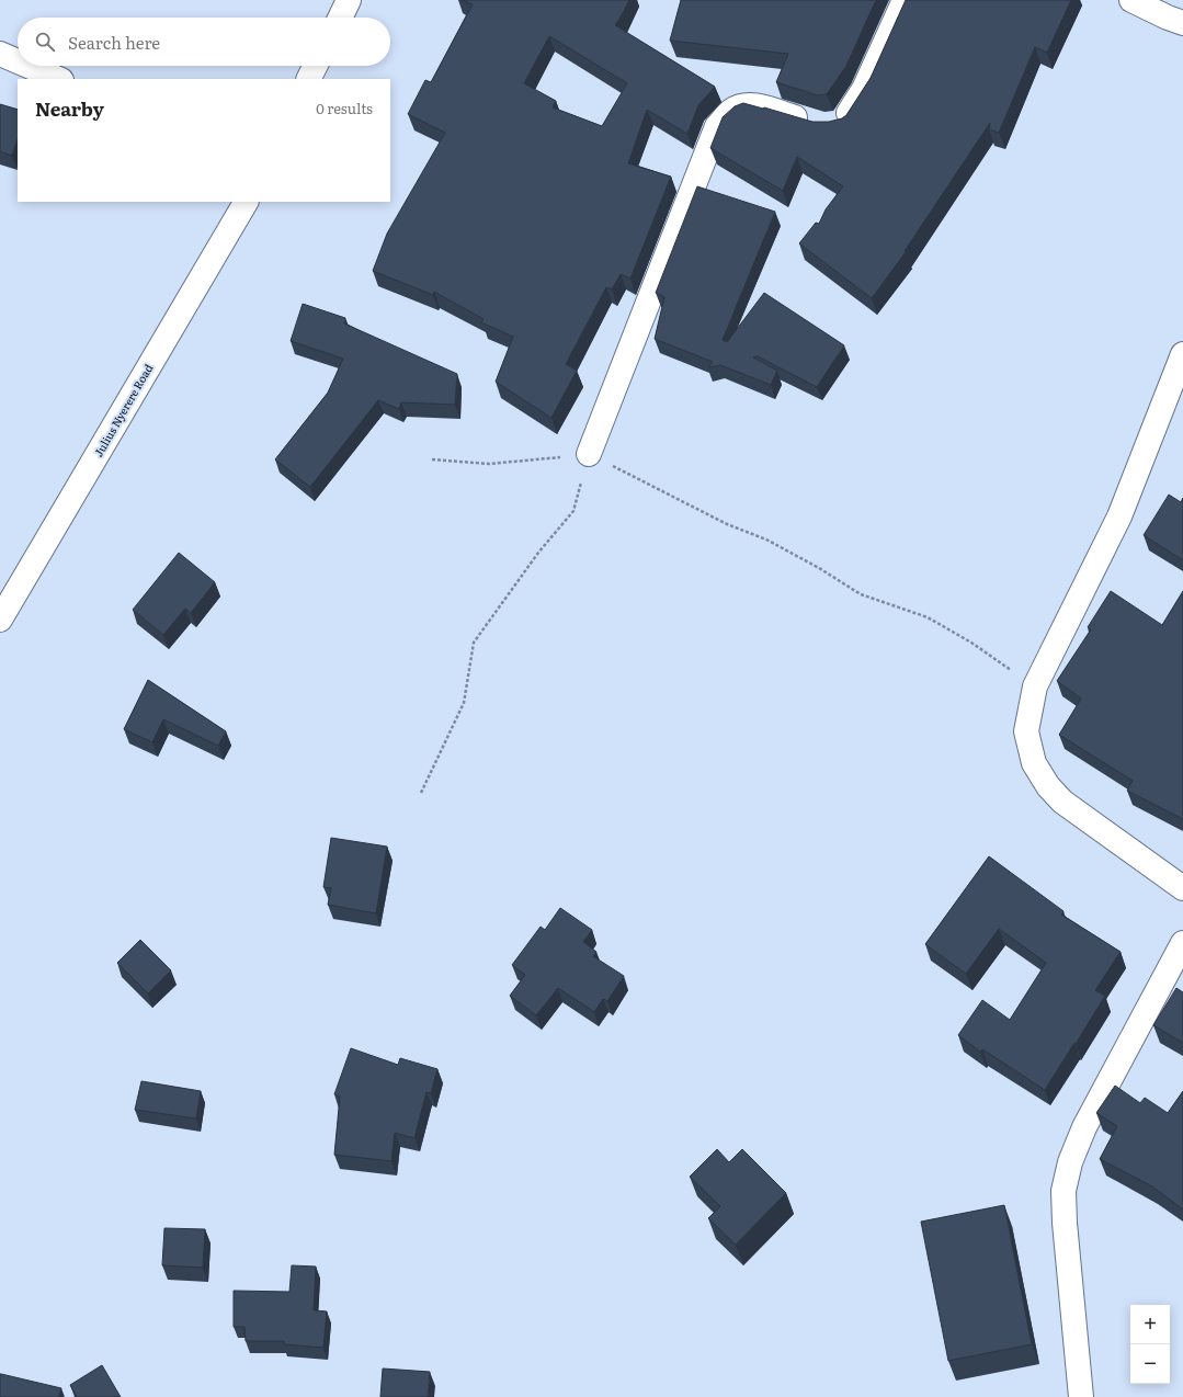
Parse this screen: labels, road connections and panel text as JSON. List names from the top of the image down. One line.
{"streets":{"main road":["Julius Nyerere Road"]},"page":{"search":"Search here","heading":["Nearby","0 results"],"map_buttons":["+","−"]}}
